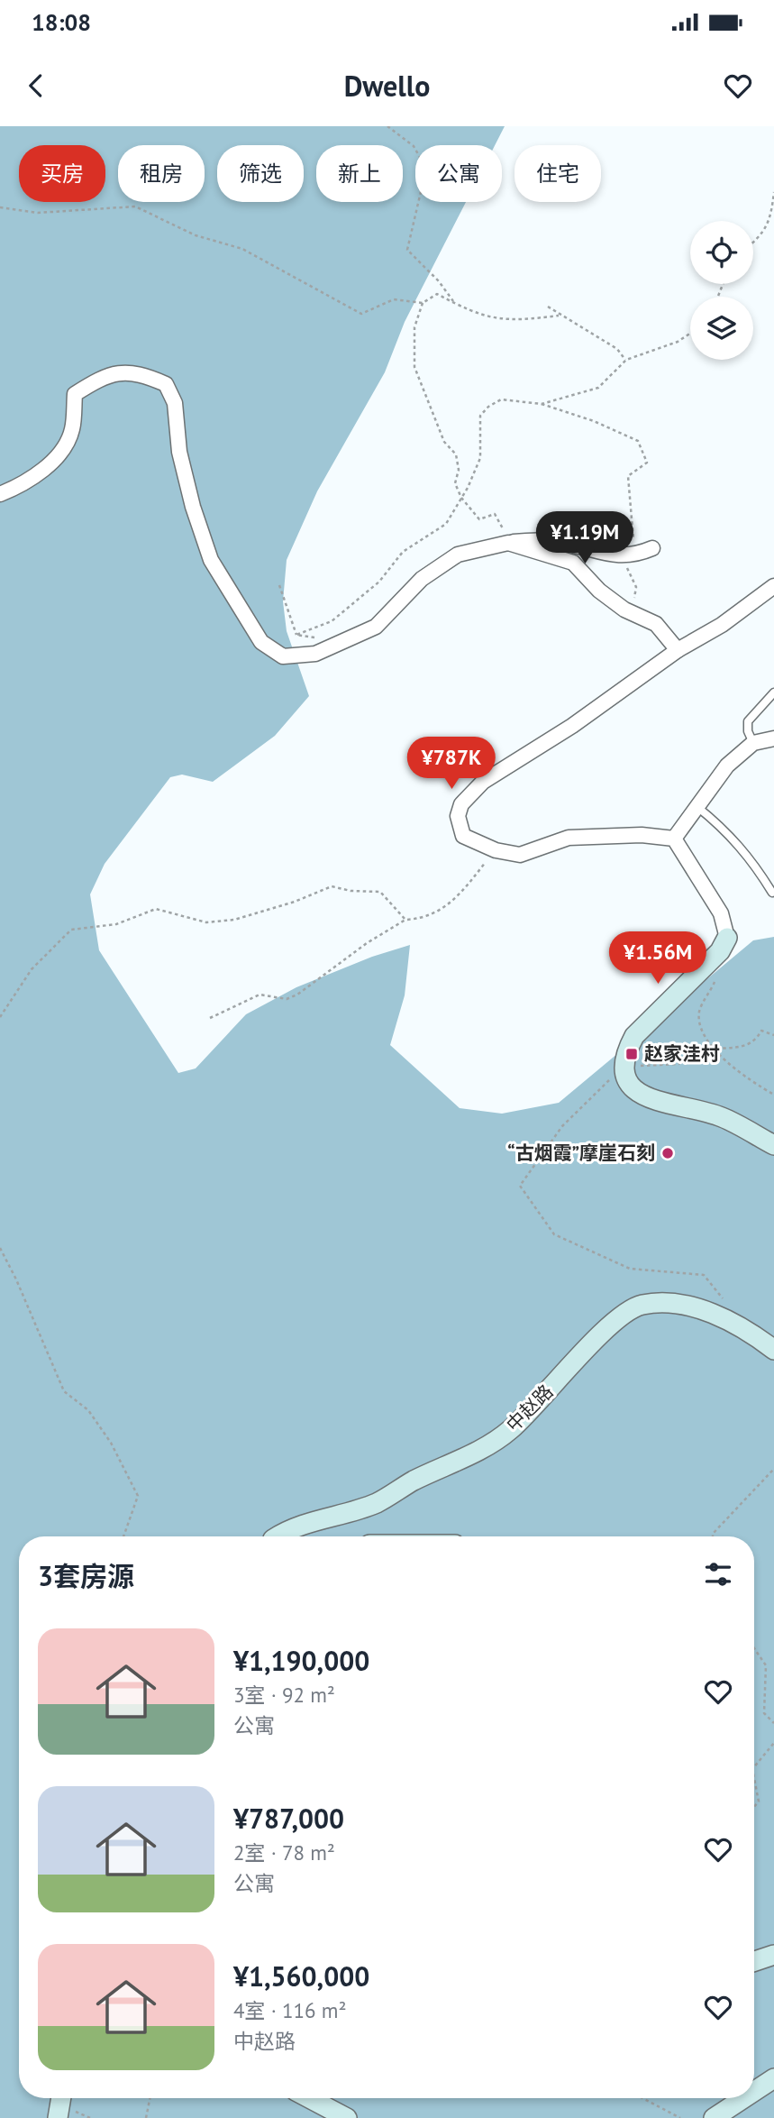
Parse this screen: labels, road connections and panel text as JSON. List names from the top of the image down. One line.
{"streets":{"street":["中赵路"]},"places":{"transit":["赵家洼村"],"other":["“古烟霞”摩崖石刻"]},"page":{"status":"18:08","header":"Dwello","chip":["买房","租房","筛选","新上","公寓","住宅"],"price":["¥1.19M","¥787K","¥1.56M"],"heading":"3套房源","list":[{"name":"¥1,190,000","note":"3室 · 92 m² · 公寓"},{"name":"¥787,000","note":"2室 · 78 m² · 公寓"},{"name":"¥1,560,000","note":"4室 · 116 m² · 中赵路"}]}}
